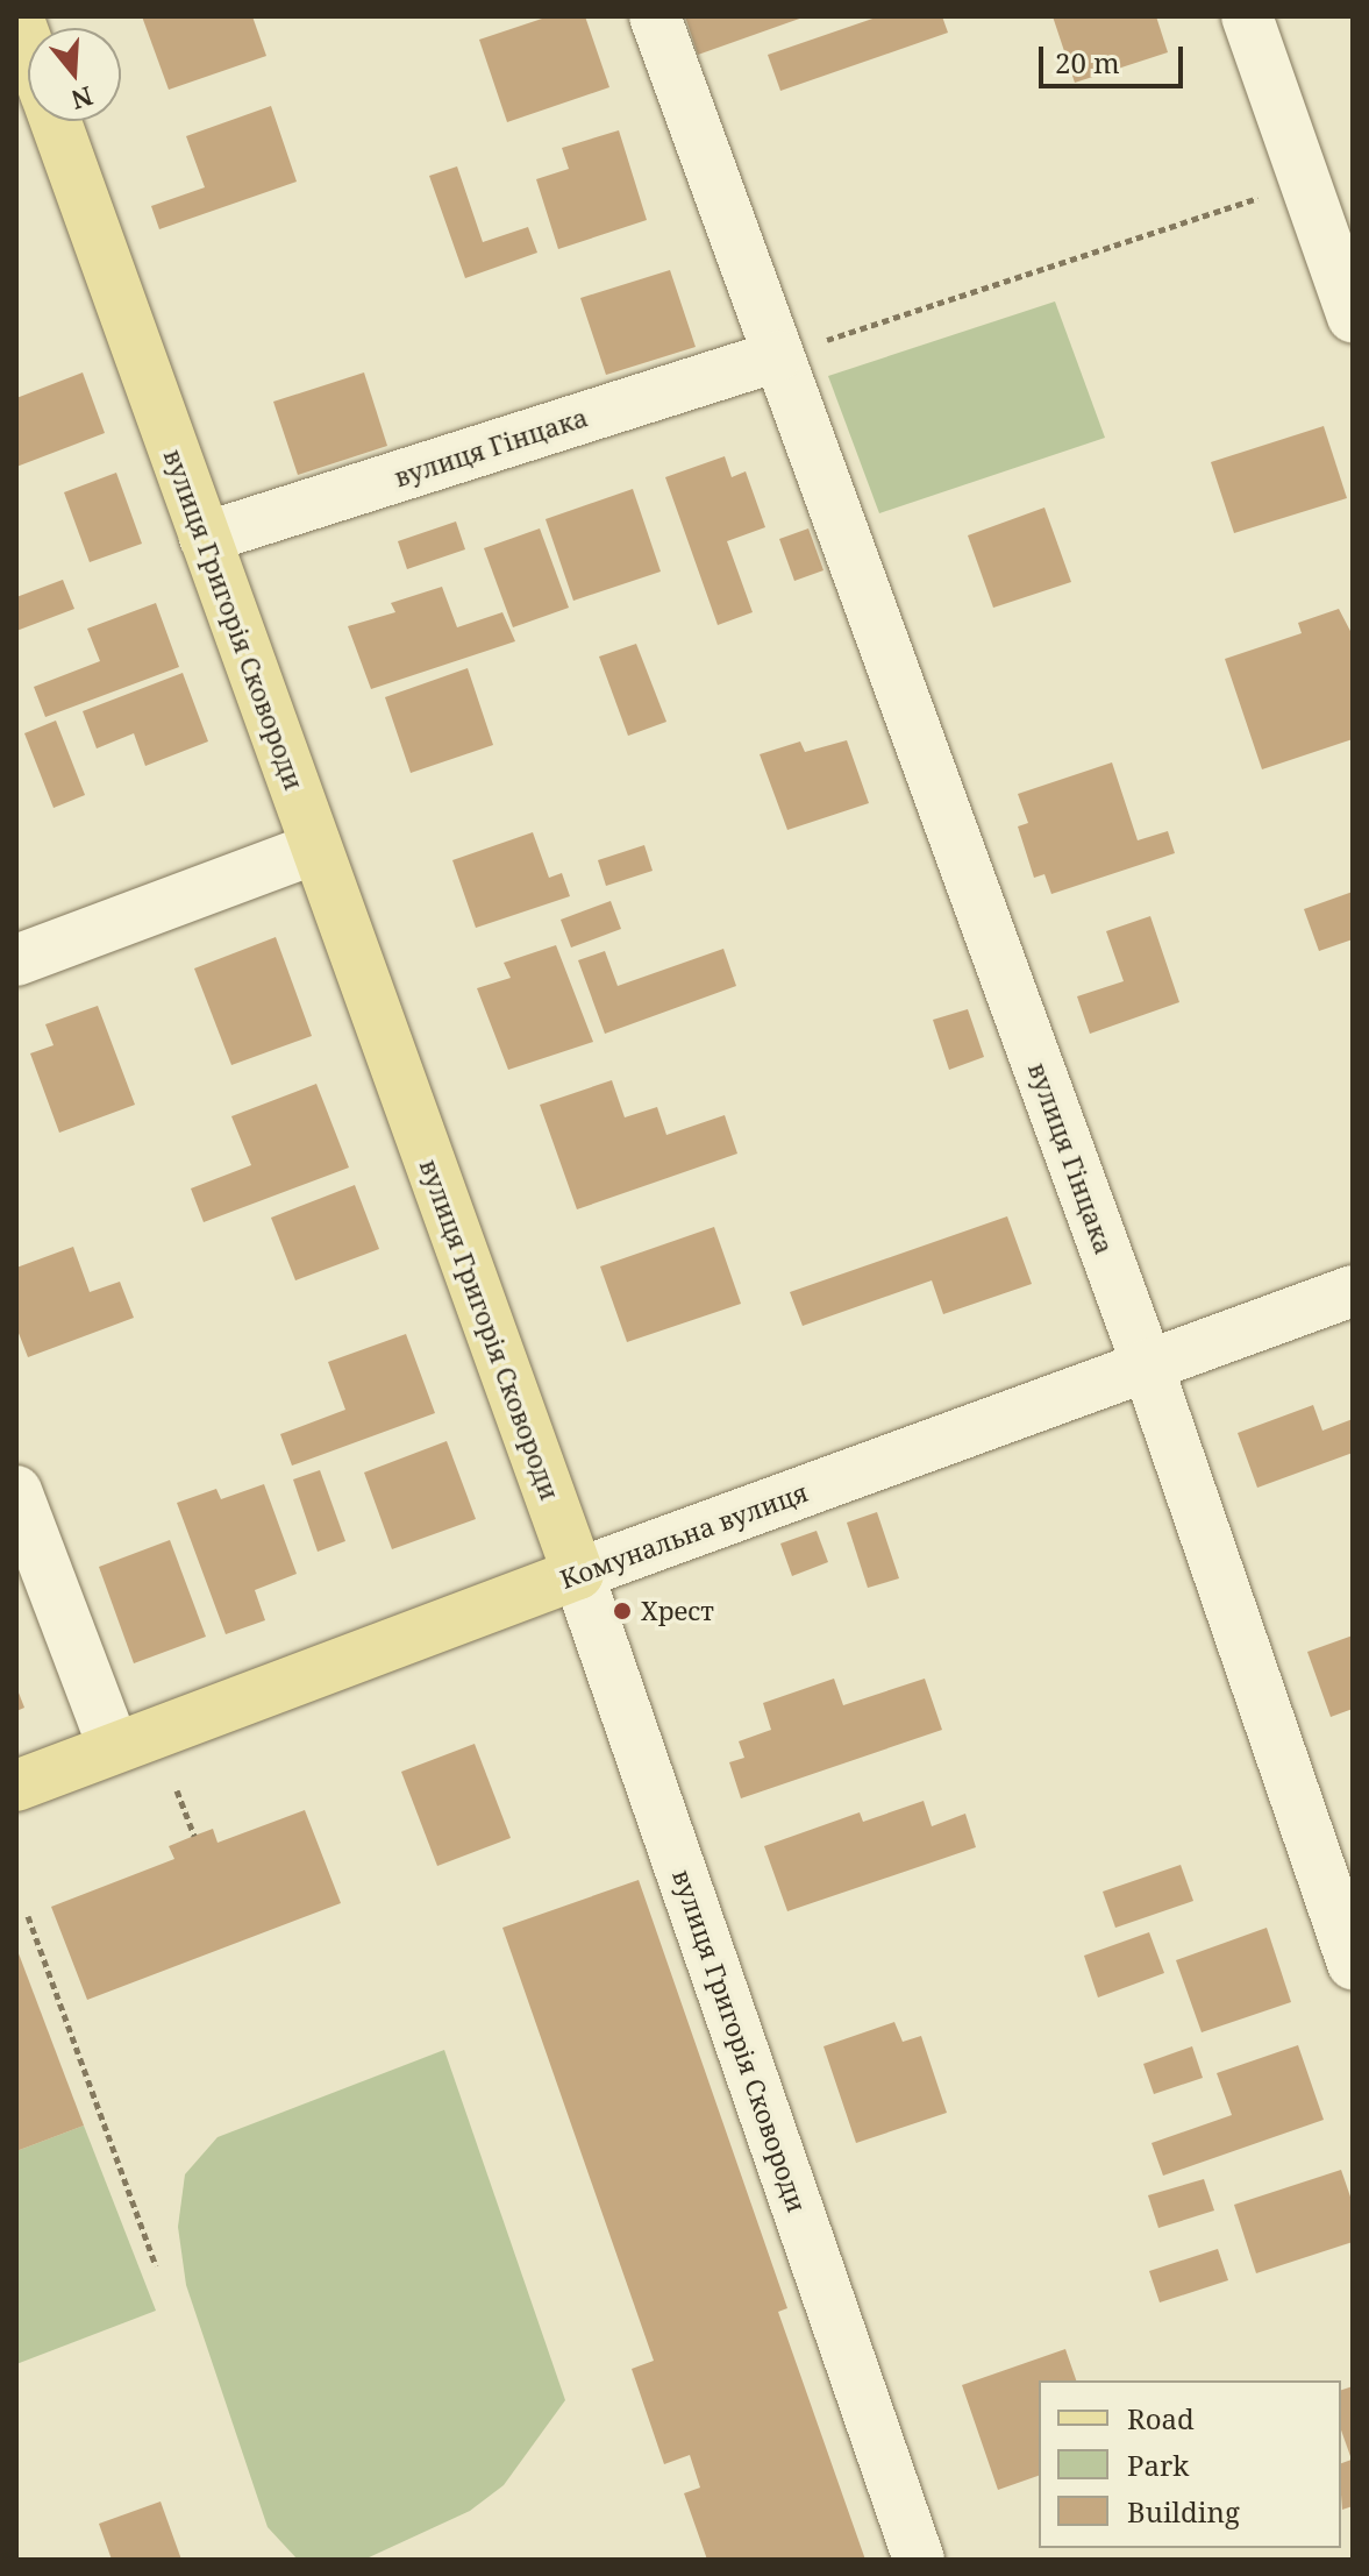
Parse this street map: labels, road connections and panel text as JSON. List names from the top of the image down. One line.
{"streets":{"main road":["вулиця Григорія Сковороди","Комунальна вулиця"],"street":["вулиця Гінцака"]},"crossings":[["вулиця Гінцака","вулиця Григорія Сковороди"],["вулиця Гінцака","Комунальна вулиця"],["вулиця Григорія Сковороди","Комунальна вулиця"]],"places":["Хрест"],"legend":["Road","Park","Building"],"scale_bar":"20 m","north":"bottom"}
